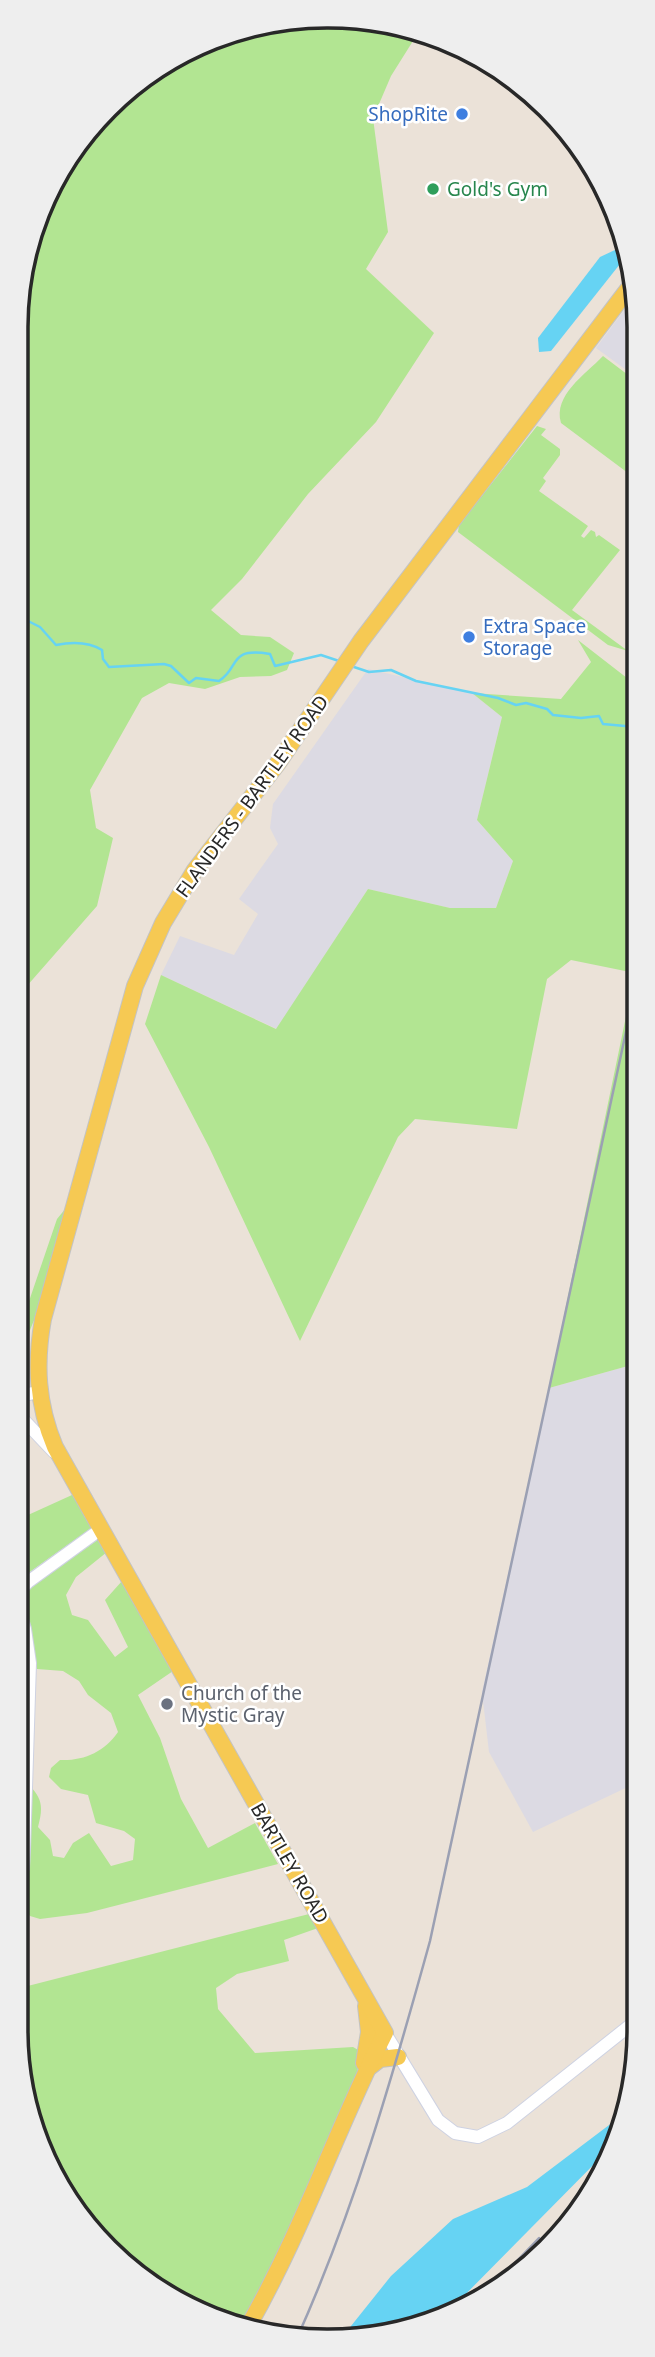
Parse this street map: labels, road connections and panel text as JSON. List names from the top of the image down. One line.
{"streets":{"main road":["FLANDERS - BARTLEY ROAD","BARTLEY ROAD"]},"crossings":[["FLANDERS - BARTLEY ROAD","BARTLEY ROAD"]],"places":["ShopRite","Gold's Gym","Extra Space Storage","Church of the Mystic Gray"]}
